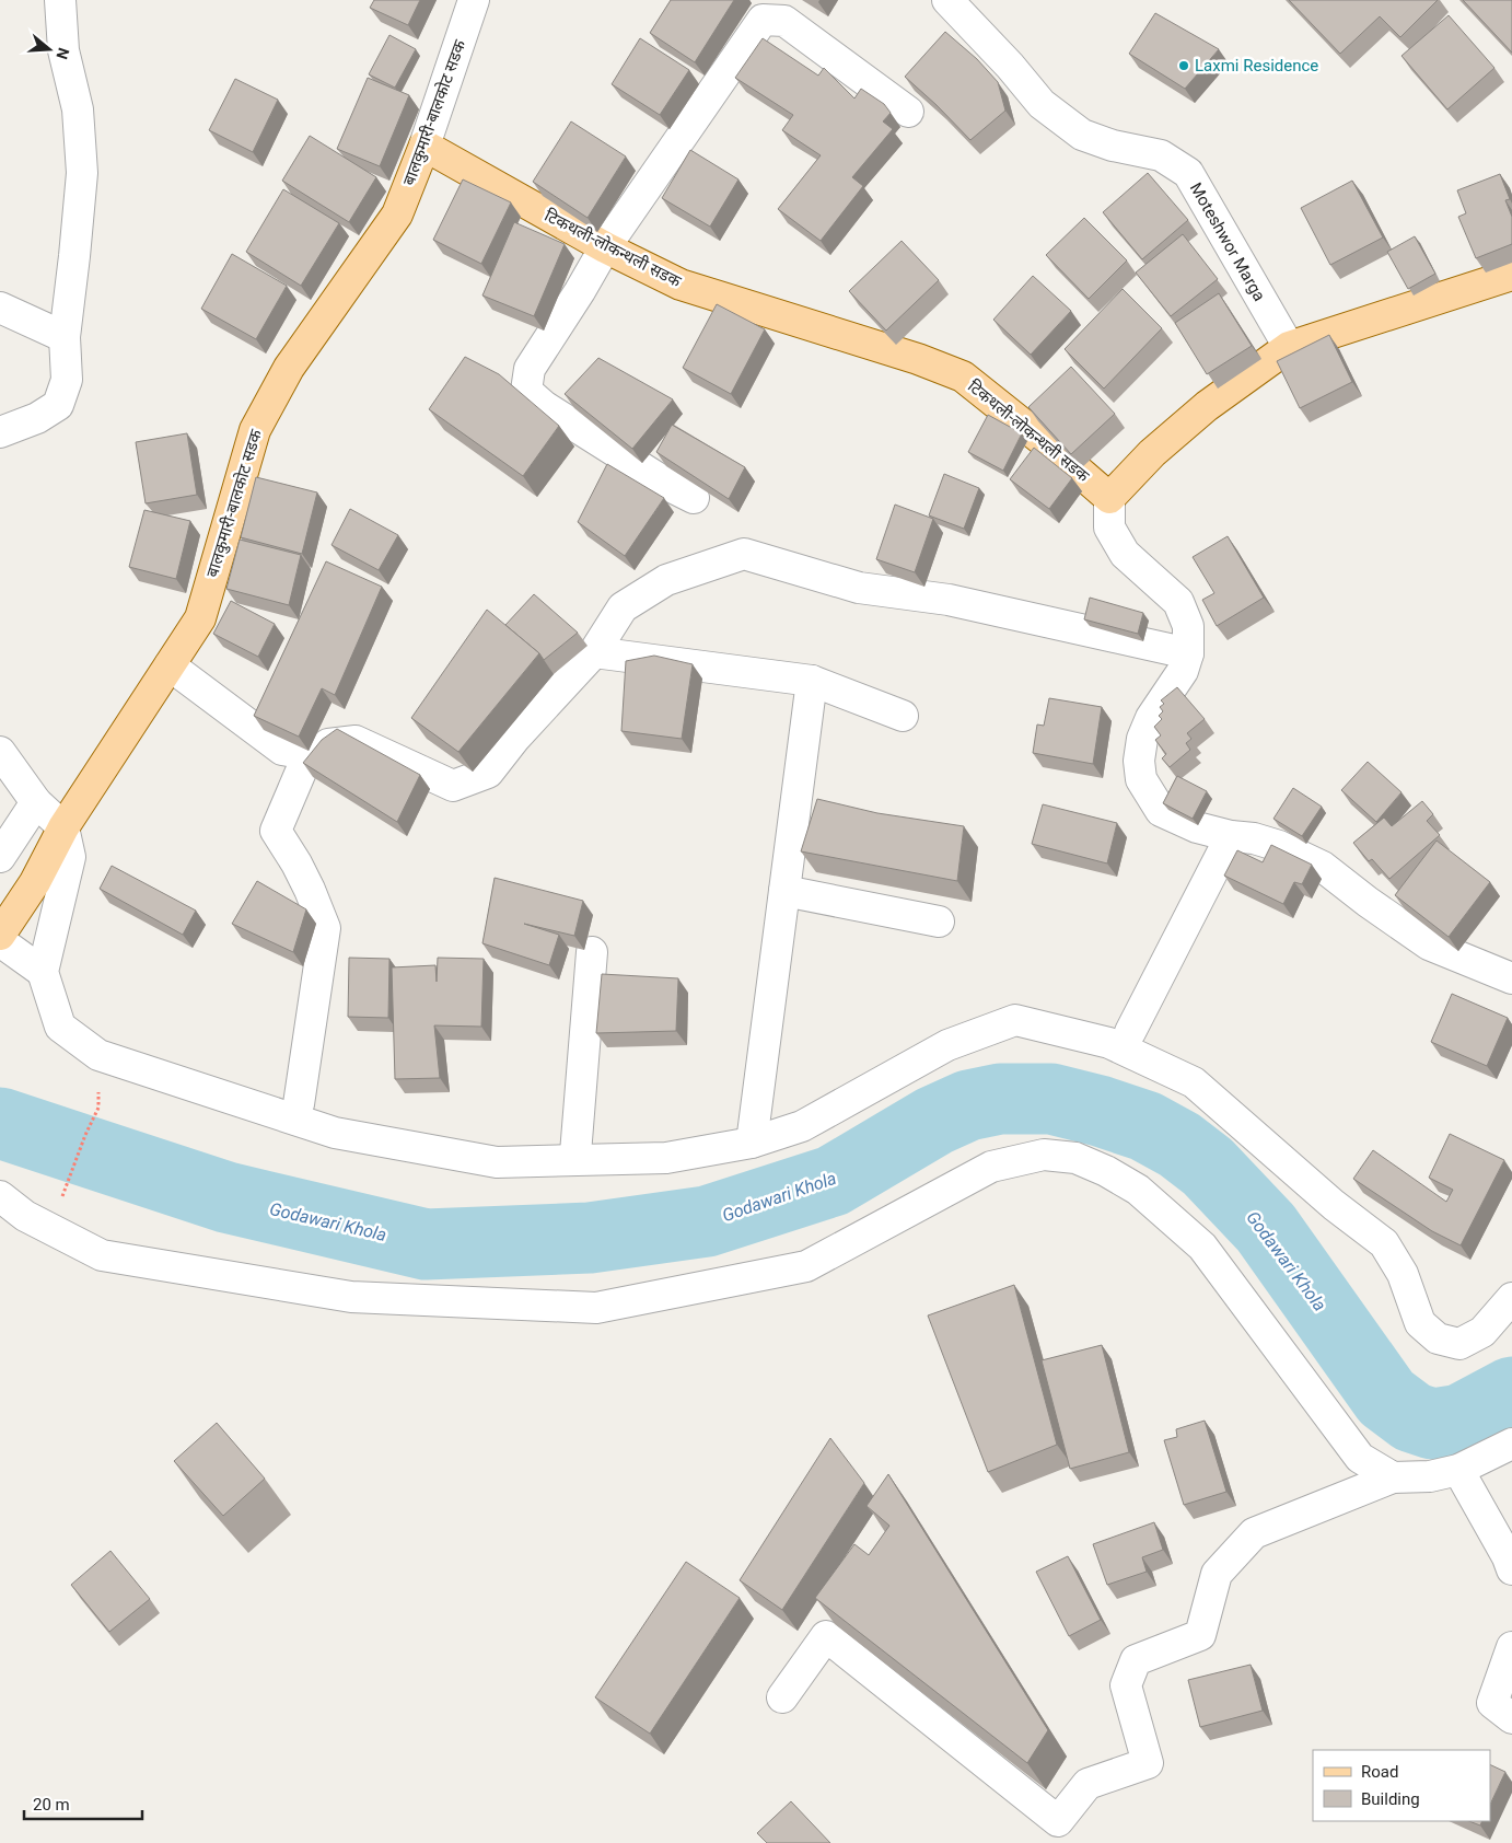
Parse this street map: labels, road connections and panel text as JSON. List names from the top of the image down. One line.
{"streets":{"main road":["बालकुमारी-बालकोट सडक","टिकथली-लोकन्थली सडक"],"street":["Moteshwor Marga"]},"crossings":[["बालकुमारी-बालकोट सडक","टिकथली-लोकन्थली सडक"]],"water":["Godawari Khola"],"places":["Laxmi Residence"],"legend":["Road","Building"],"scale_bar":"20 m","north":"right"}
